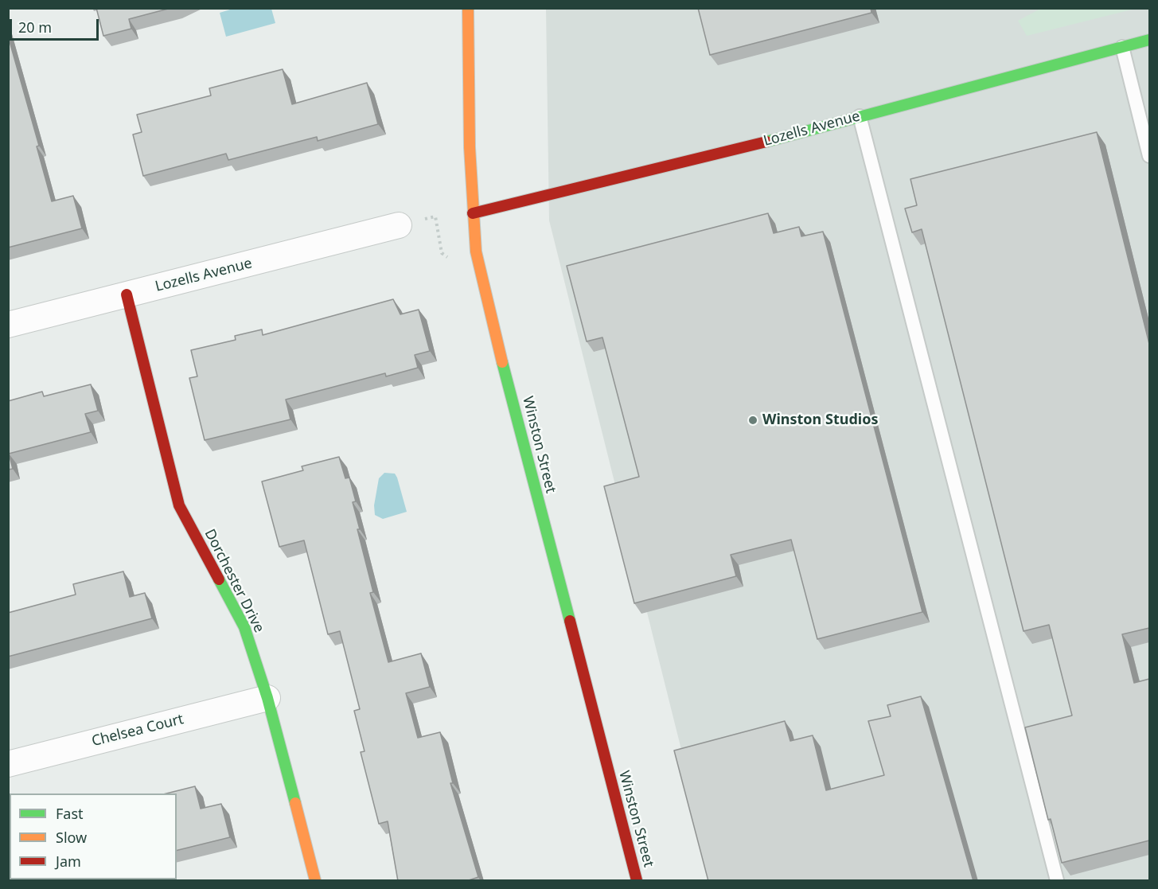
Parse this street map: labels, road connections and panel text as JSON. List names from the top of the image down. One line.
{"streets":{"street":["Lozells Avenue","Winston Street","Dorchester Drive","Chelsea Court"]},"crossings":[["Lozells Avenue","Winston Street"],["Lozells Avenue","Dorchester Drive"],["Dorchester Drive","Chelsea Court"]],"places":["Winston Studios"],"legend":["Fast","Slow","Jam"],"scale_bar":"20 m"}
